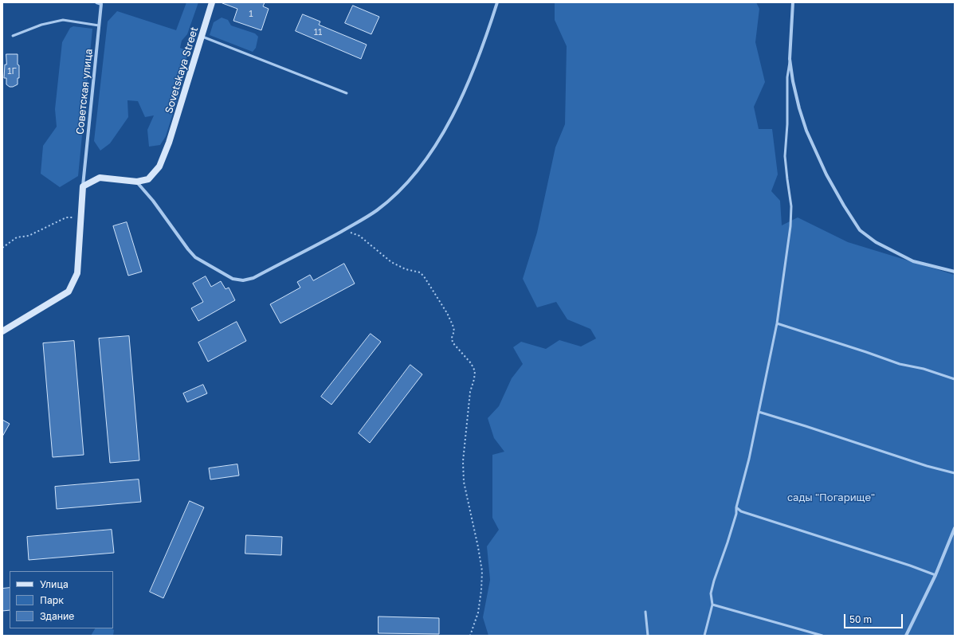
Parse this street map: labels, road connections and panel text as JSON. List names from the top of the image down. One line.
{"streets":{"street":["Sovetskaya Street","Советская улица"]},"parks":["сады \"Погарище\""],"house_numbers":["1","11","1Г"],"legend":["Улица","Парк","Здание"],"scale_bar":"50 m"}
